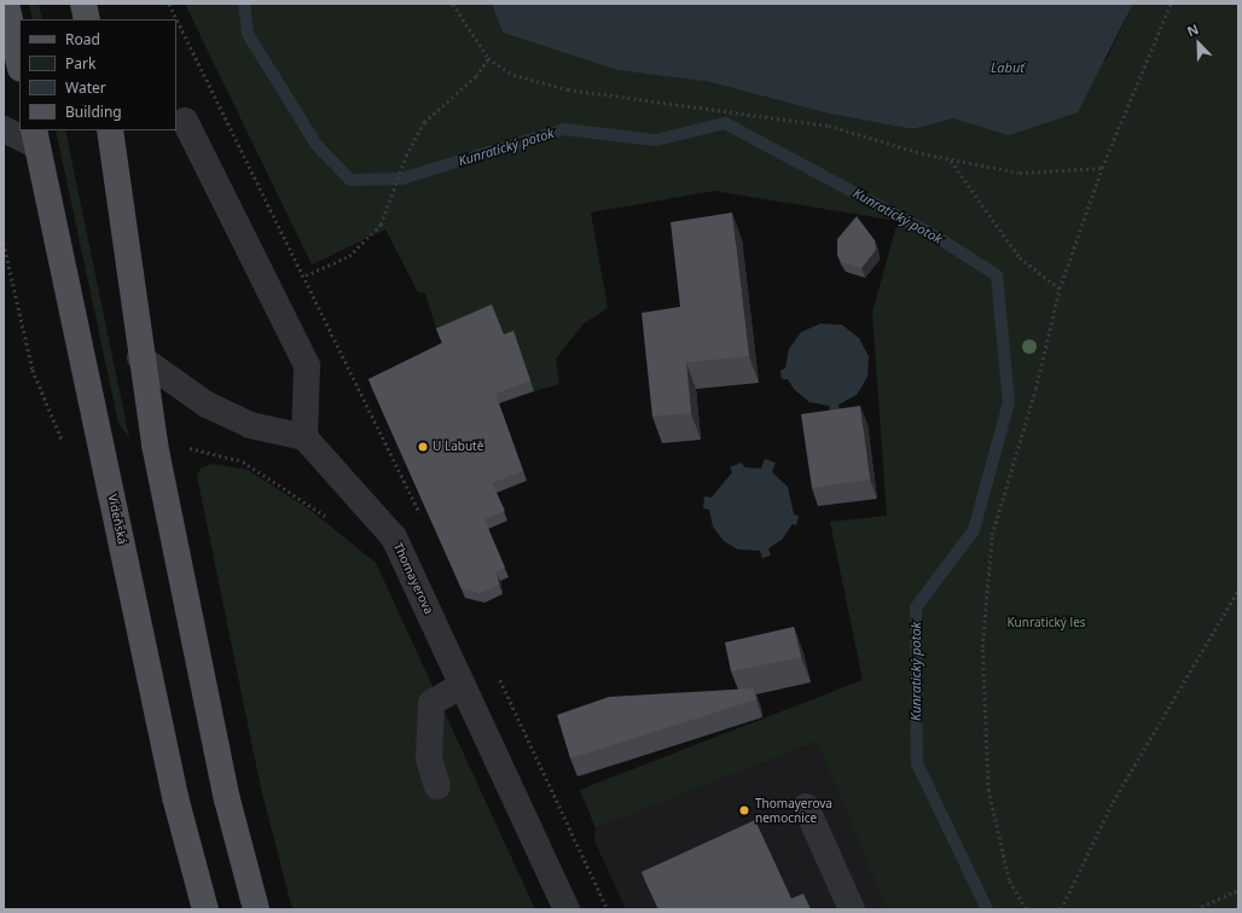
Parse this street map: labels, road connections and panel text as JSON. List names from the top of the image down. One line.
{"streets":{"main road":["Vídeňská"],"street":["Thomayerova"]},"water":["Labuť","Kunratický potok"],"parks":["Kunratický les"],"places":["U Labutě","Thomayerova nemocnice"],"legend":["Road","Park","Water","Building"],"north":"top left"}
